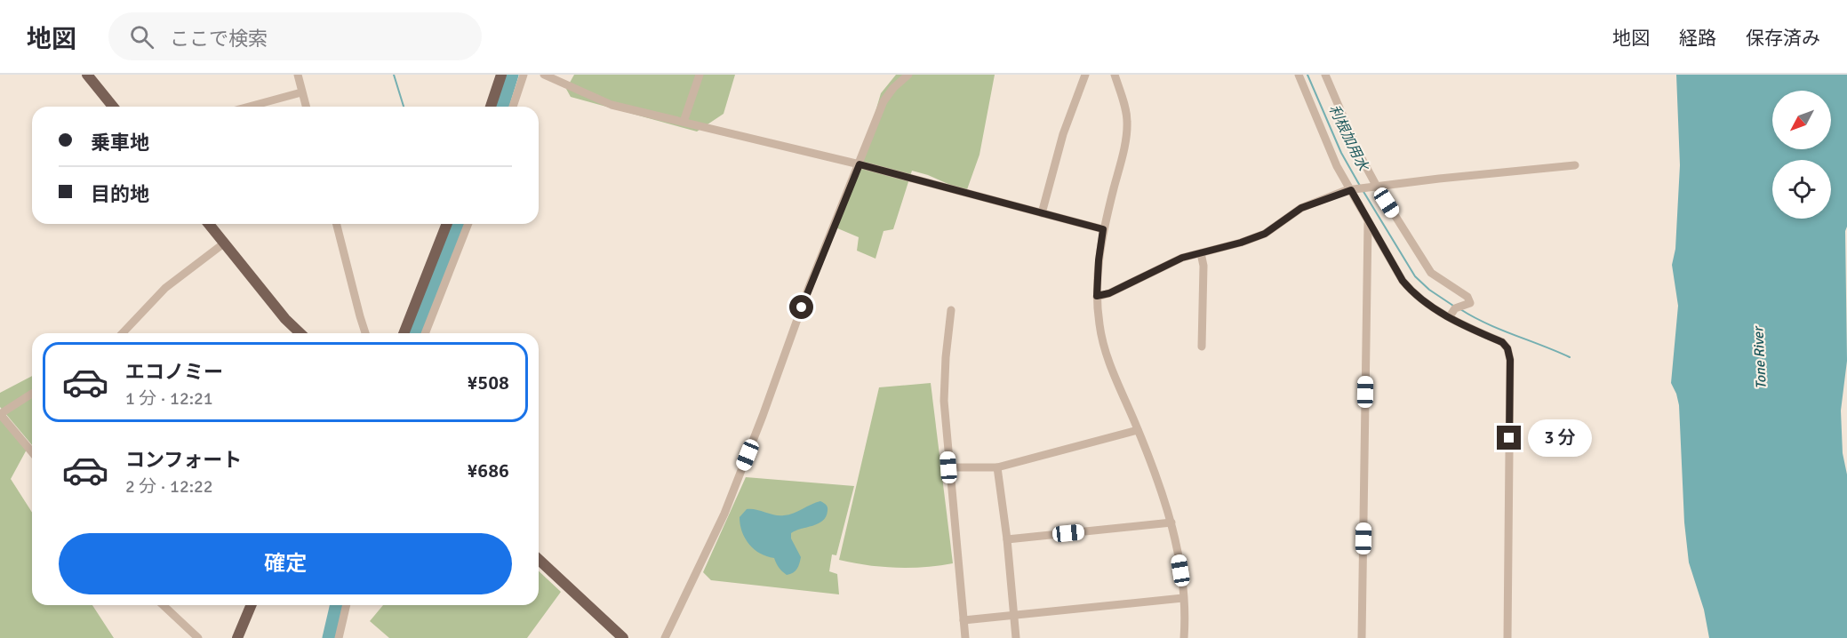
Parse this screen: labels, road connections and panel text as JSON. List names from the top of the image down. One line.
{"water":["利根加用水","Tone River"],"north":"bottom left","page":{"header":"地図","search":"ここで検索","nav":["地図","経路","保存済み"],"banner":["乗車地","目的地"],"list":[{"name":"エコノミー","note":"1 分 · 12:21","value":"¥508"},{"name":"コンフォート","note":"2 分 · 12:22","value":"¥686"}],"bubble":"3 分","buttons":"確定"}}
